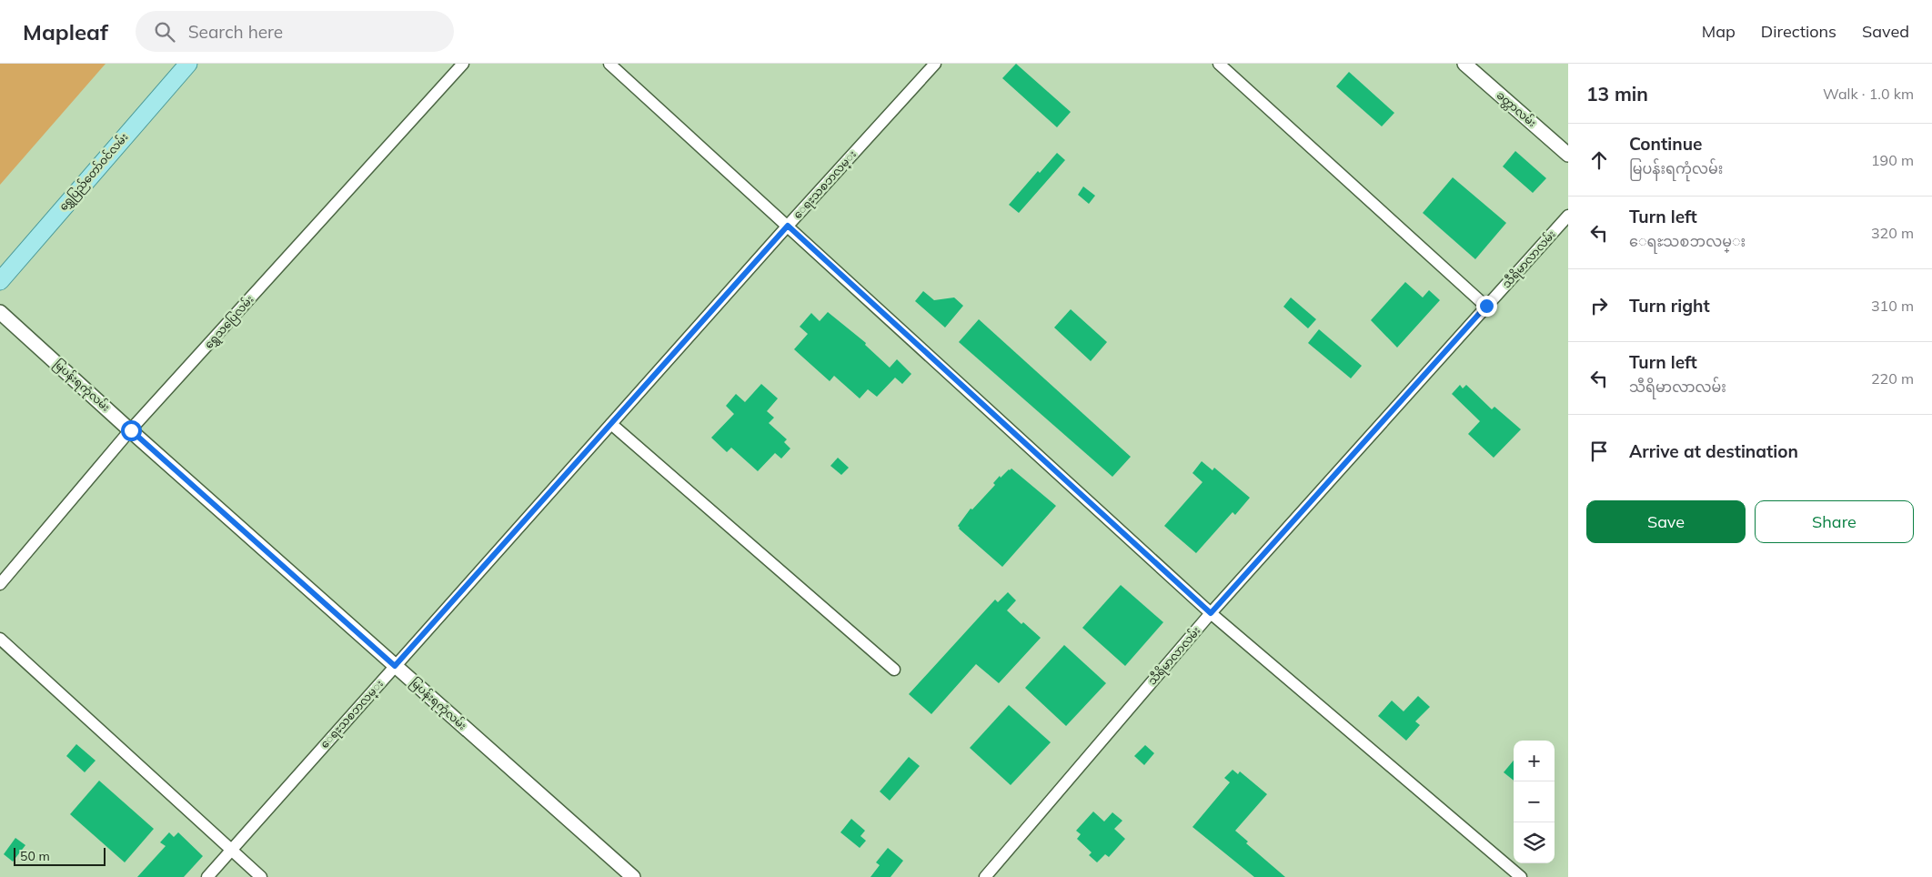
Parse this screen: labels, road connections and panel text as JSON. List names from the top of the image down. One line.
{"streets":{"main road":["ရွှေပြည်တော်ဝင်လမ်း"],"street":["ခတ္တာလမ်း","ေရႊသစၥာလမ္း","သီရိမာလာလမ်း","ရွှေသပြေလမ်း","မြပန်းရကုံလမ်း"]},"crossings":[["ေရႊသစၥာလမ္း","မြပန်းရကုံလမ်း"],["ရွှေသပြေလမ်း","မြပန်းရကုံလမ်း"]],"scale_bar":"50 m","page":{"header":"Mapleaf","search":"Search here","nav":["Map","Directions","Saved"],"heading":["13 min","Walk · 1.0 km"],"list":[["Continue","မြပန်းရကုံလမ်း","190 m"],["Turn left","ေရႊသစၥာလမ္း","320 m"],["Turn right","310 m"],["Turn left","သီရိမာလာလမ်း","220 m"],"Arrive at destination"],"buttons":["Save","Share"],"map_buttons":["+","−"],"scale":"50 m"}}
